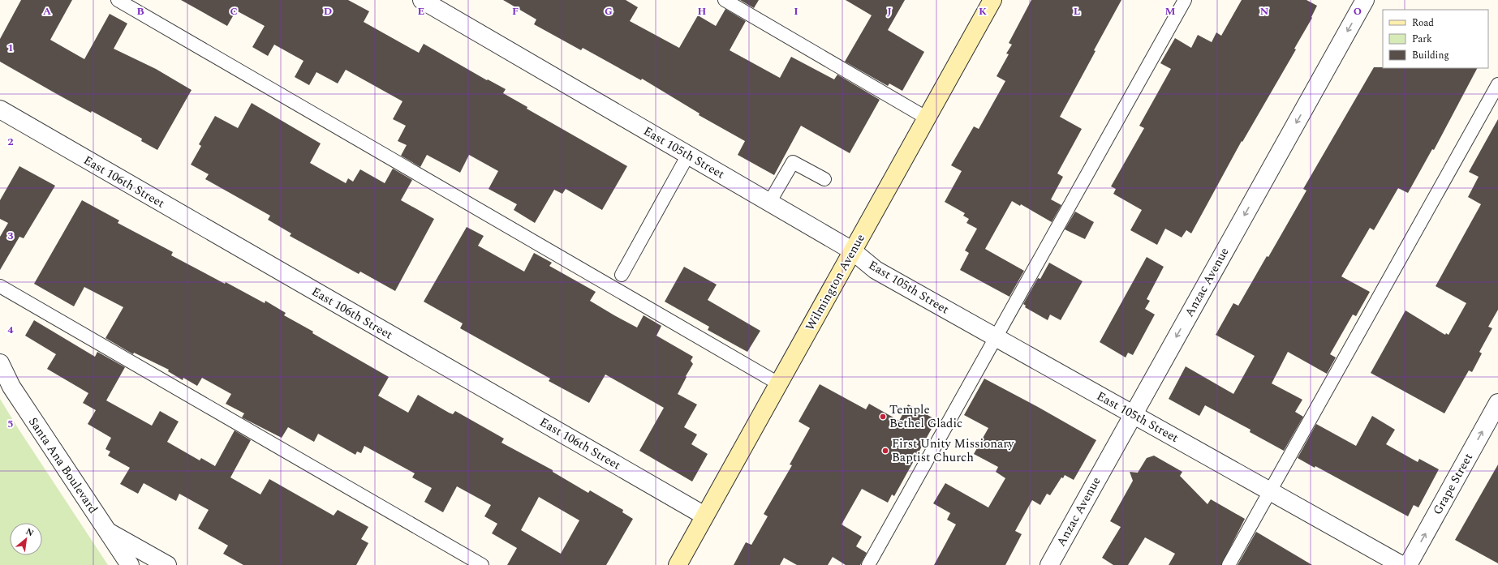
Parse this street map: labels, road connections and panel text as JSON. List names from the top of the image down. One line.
{"streets":{"main road":["Wilmington Avenue"],"street":["East 105th Street","East 106th Street","Anzac Avenue","Santa Ana Boulevard","Grape Street"]},"crossings":[["East 105th Street","Wilmington Avenue"],["East 105th Street","Anzac Avenue"],["East 106th Street","Wilmington Avenue"]],"one_way":["Anzac Avenue","Grape Street"],"places":["Temple Bethel Gladic","First Unity Missionary Baptist Church"],"legend":["Road","Park","Building"],"north":"top right","grid":{"columns":["A","B","C","D","E","F","G","H","I","J","K","L","M","N","O"],"rows":["1","2","3","4","5"]}}
